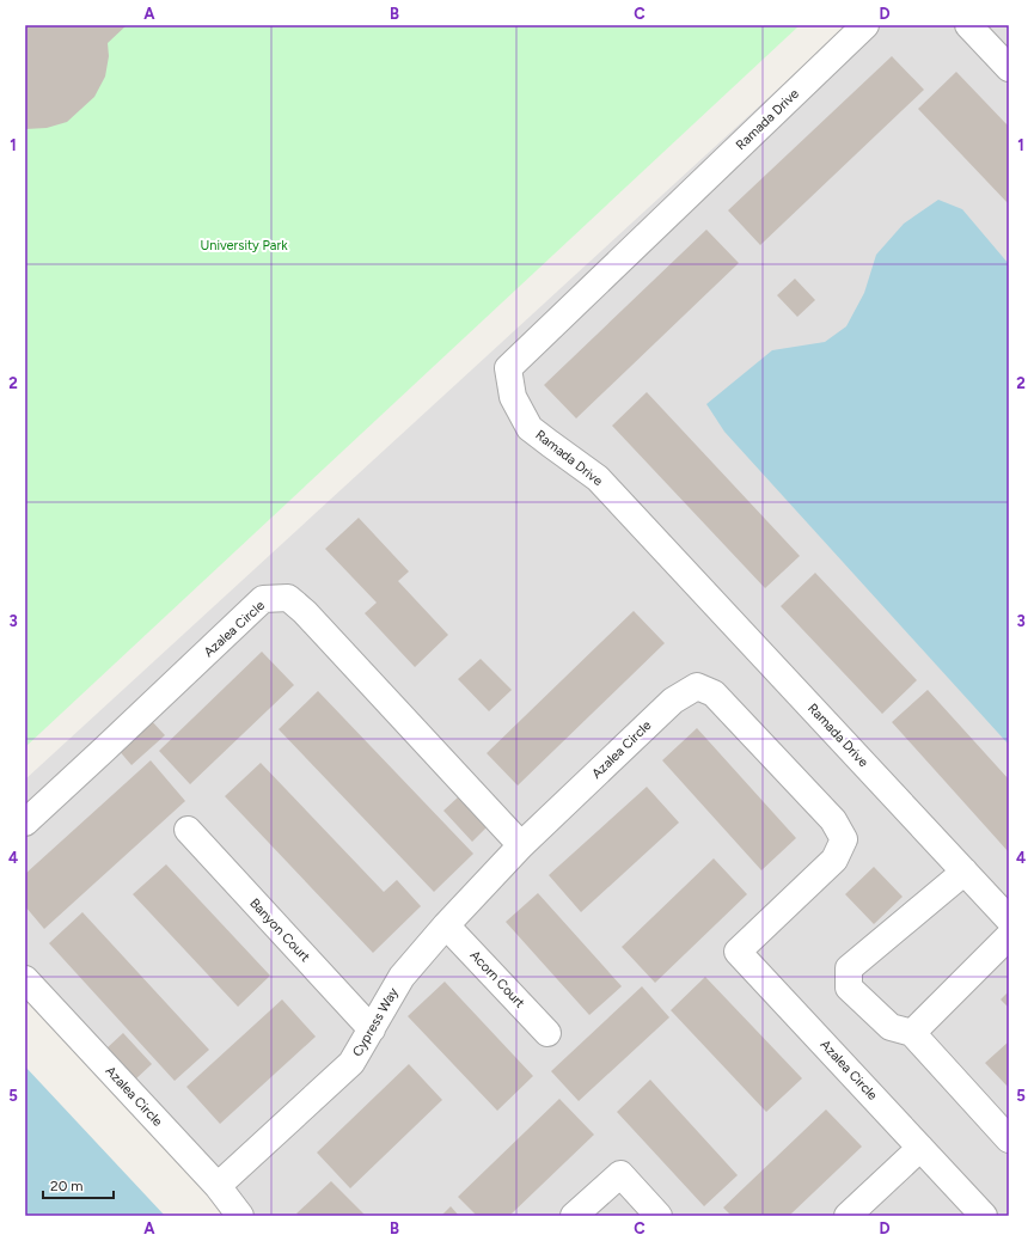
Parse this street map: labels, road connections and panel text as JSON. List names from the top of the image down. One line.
{"streets":{"street":["Ramada Drive","Azalea Circle","Banyon Court","Acorn Court","Cypress Way"]},"crossings":[["Azalea Circle","Cypress Way"],["Banyon Court","Cypress Way"],["Acorn Court","Cypress Way"]],"parks":["University Park"],"scale_bar":"20 m","grid":{"columns":["A","B","C","D"],"rows":["1","2","3","4","5"]}}
